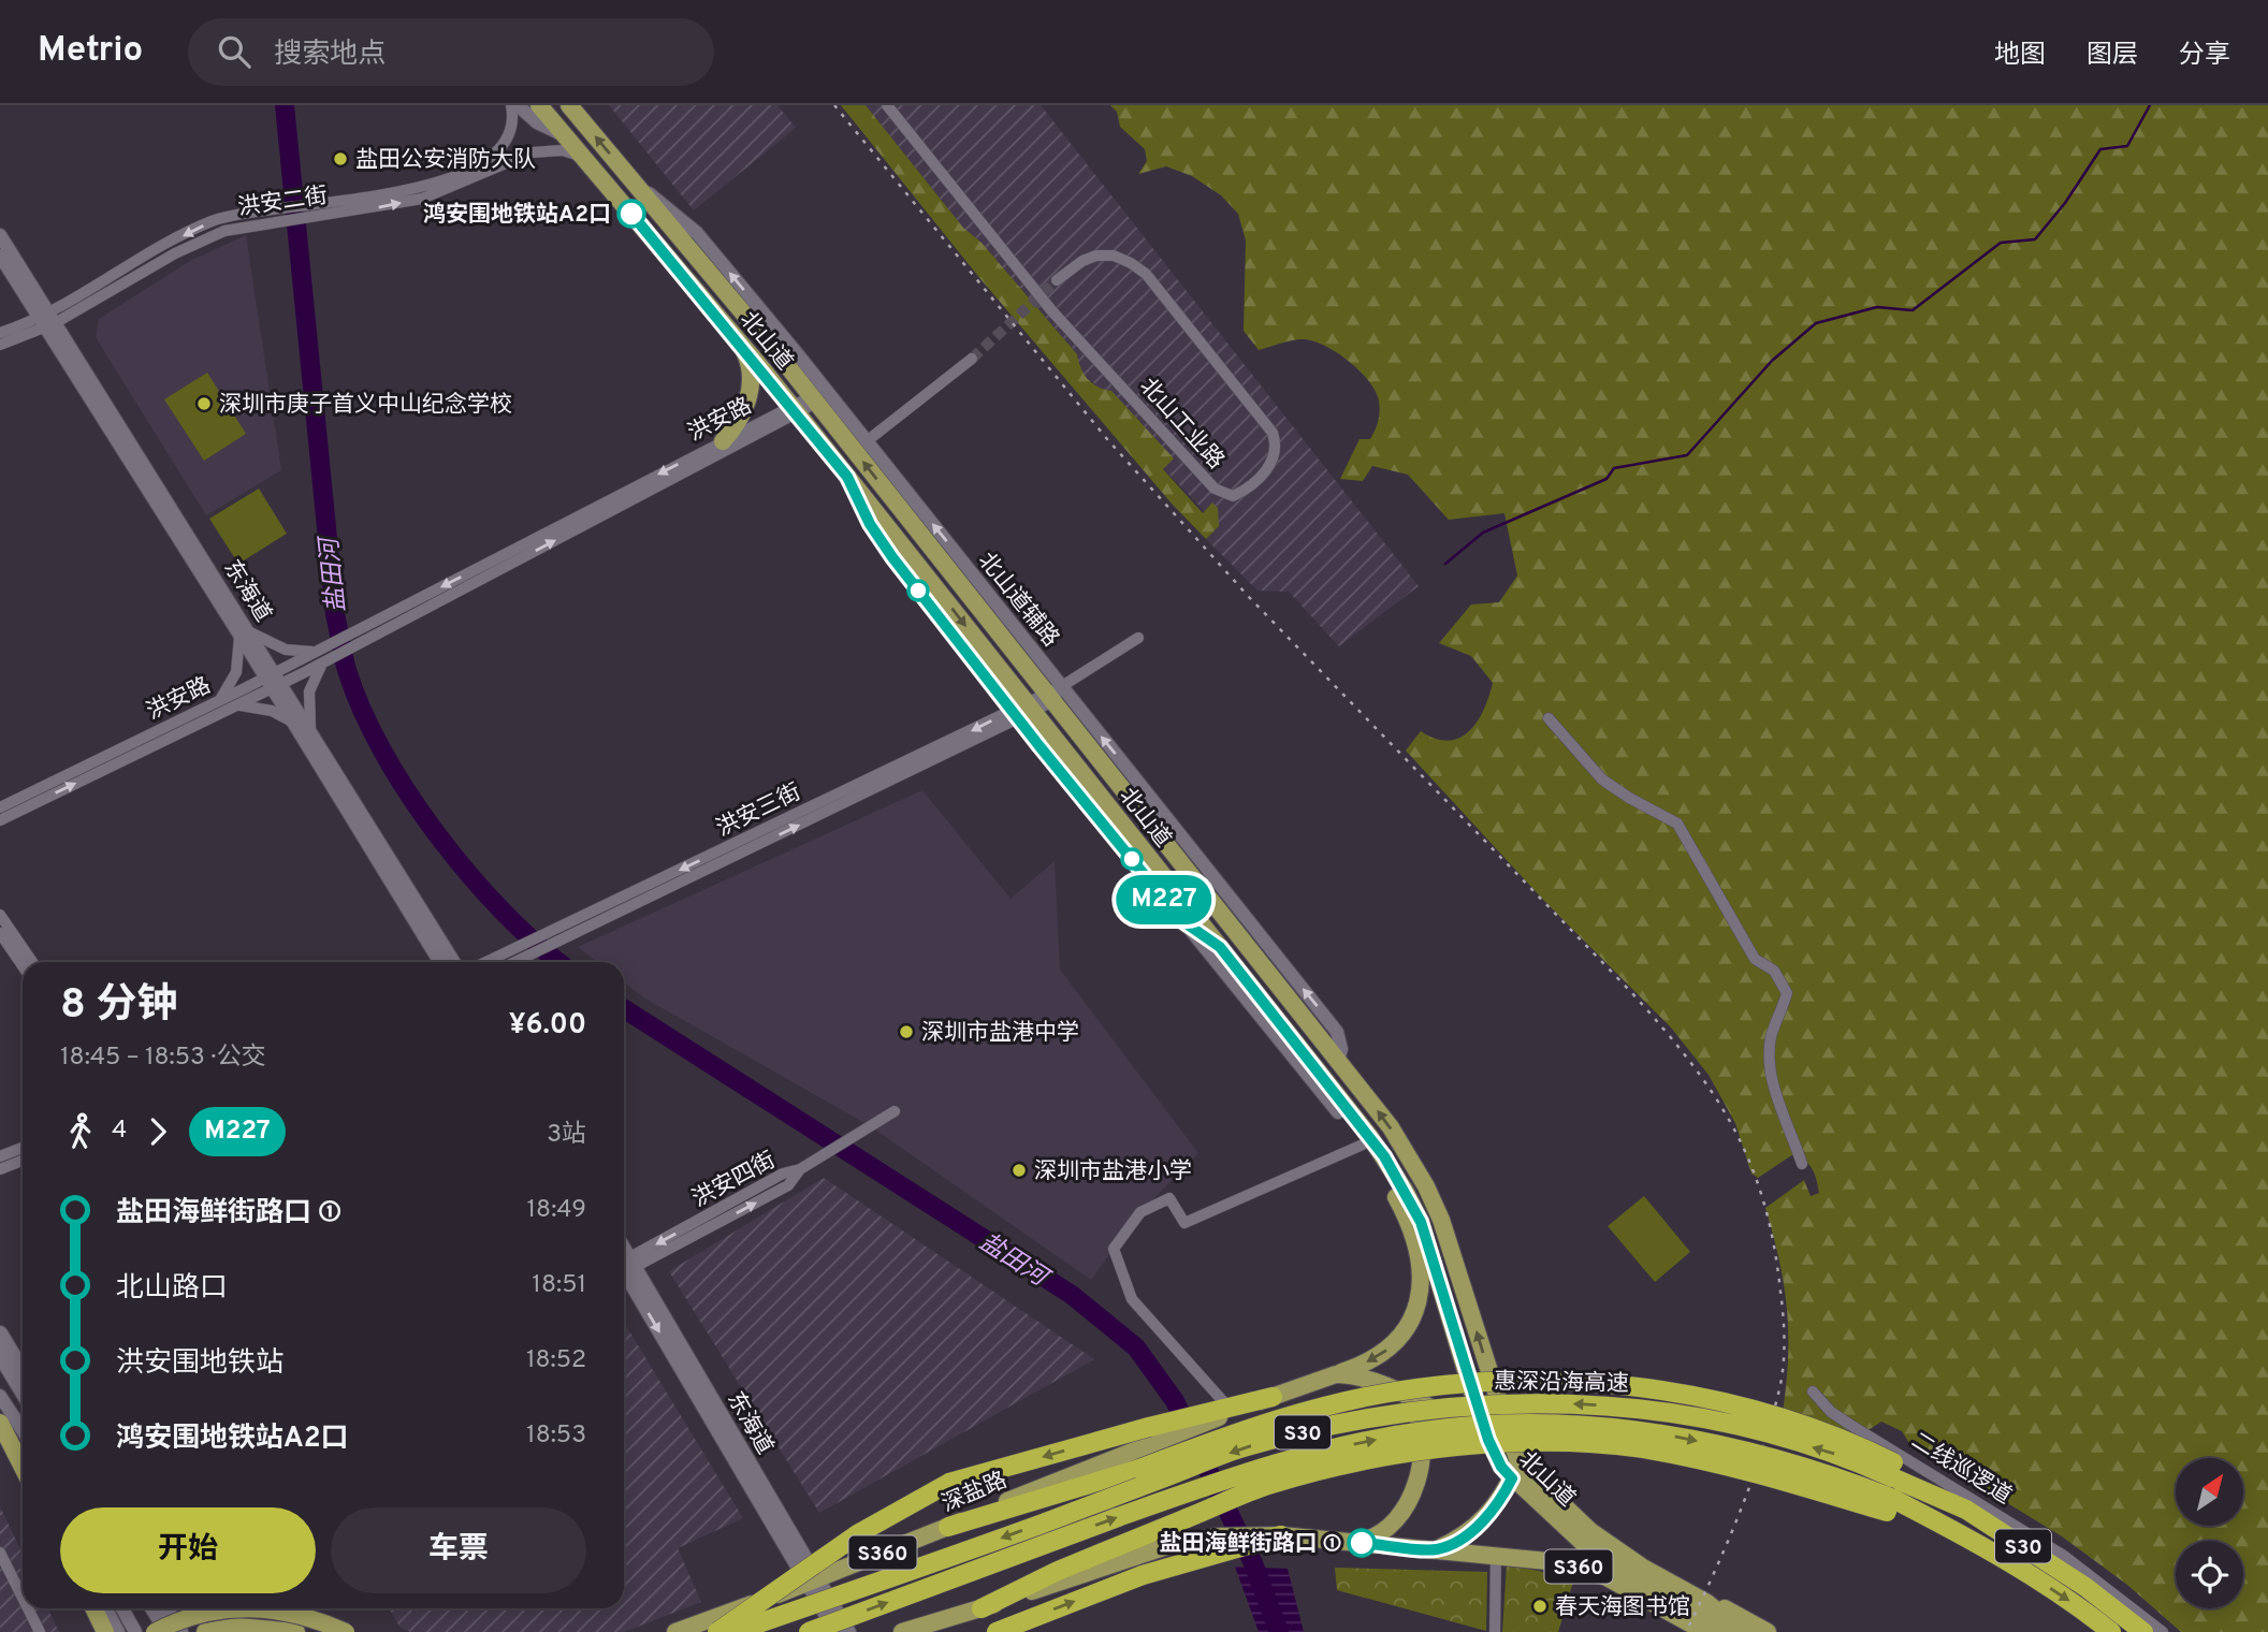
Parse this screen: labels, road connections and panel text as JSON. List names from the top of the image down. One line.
{"streets":{"highway":["惠深沿海高速","S30"],"main road":["北山道","深盐路","S360"],"street":["洪安二街","洪安路","北山工业路","东海道","北山道辅路","洪安三街","洪安四街","二线巡逻道"]},"crossings":[["洪安二街","北山道"],["洪安二街","东海道"],["北山道","洪安路"],["北山道","北山道辅路"],["北山道","洪安三街"],["洪安路","东海道"],["洪安路","北山道辅路"],["东海道","深盐路"],["北山道辅路","洪安三街"],["惠深沿海高速","S30"],["深盐路","S360"]],"one_way":["北山道辅路"],"water":["盐田河"],"places":["盐田公安消防大队","鸿安围地铁站A2口","深圳市庚子首义中山纪念学校","深圳市盐港中学","深圳市盐港小学","盐田海鲜街路口 ①","春天海图书馆"],"lines":["bus line M227"],"north":"top right","page":{"header":"Metrio","search":"搜索地点","nav":["地图","图层","分享"],"on_map":"M227","heading":["8 分钟","18:45 – 18:53 · 公交","¥6.00"],"legs":["4","M227","3站"],"list":[{"name":"盐田海鲜街路口 ①","value":"18:49"},{"name":"北山路口","value":"18:51"},{"name":"洪安围地铁站","value":"18:52"},{"name":"鸿安围地铁站A2口","value":"18:53"}],"buttons":["开始","车票"]}}
